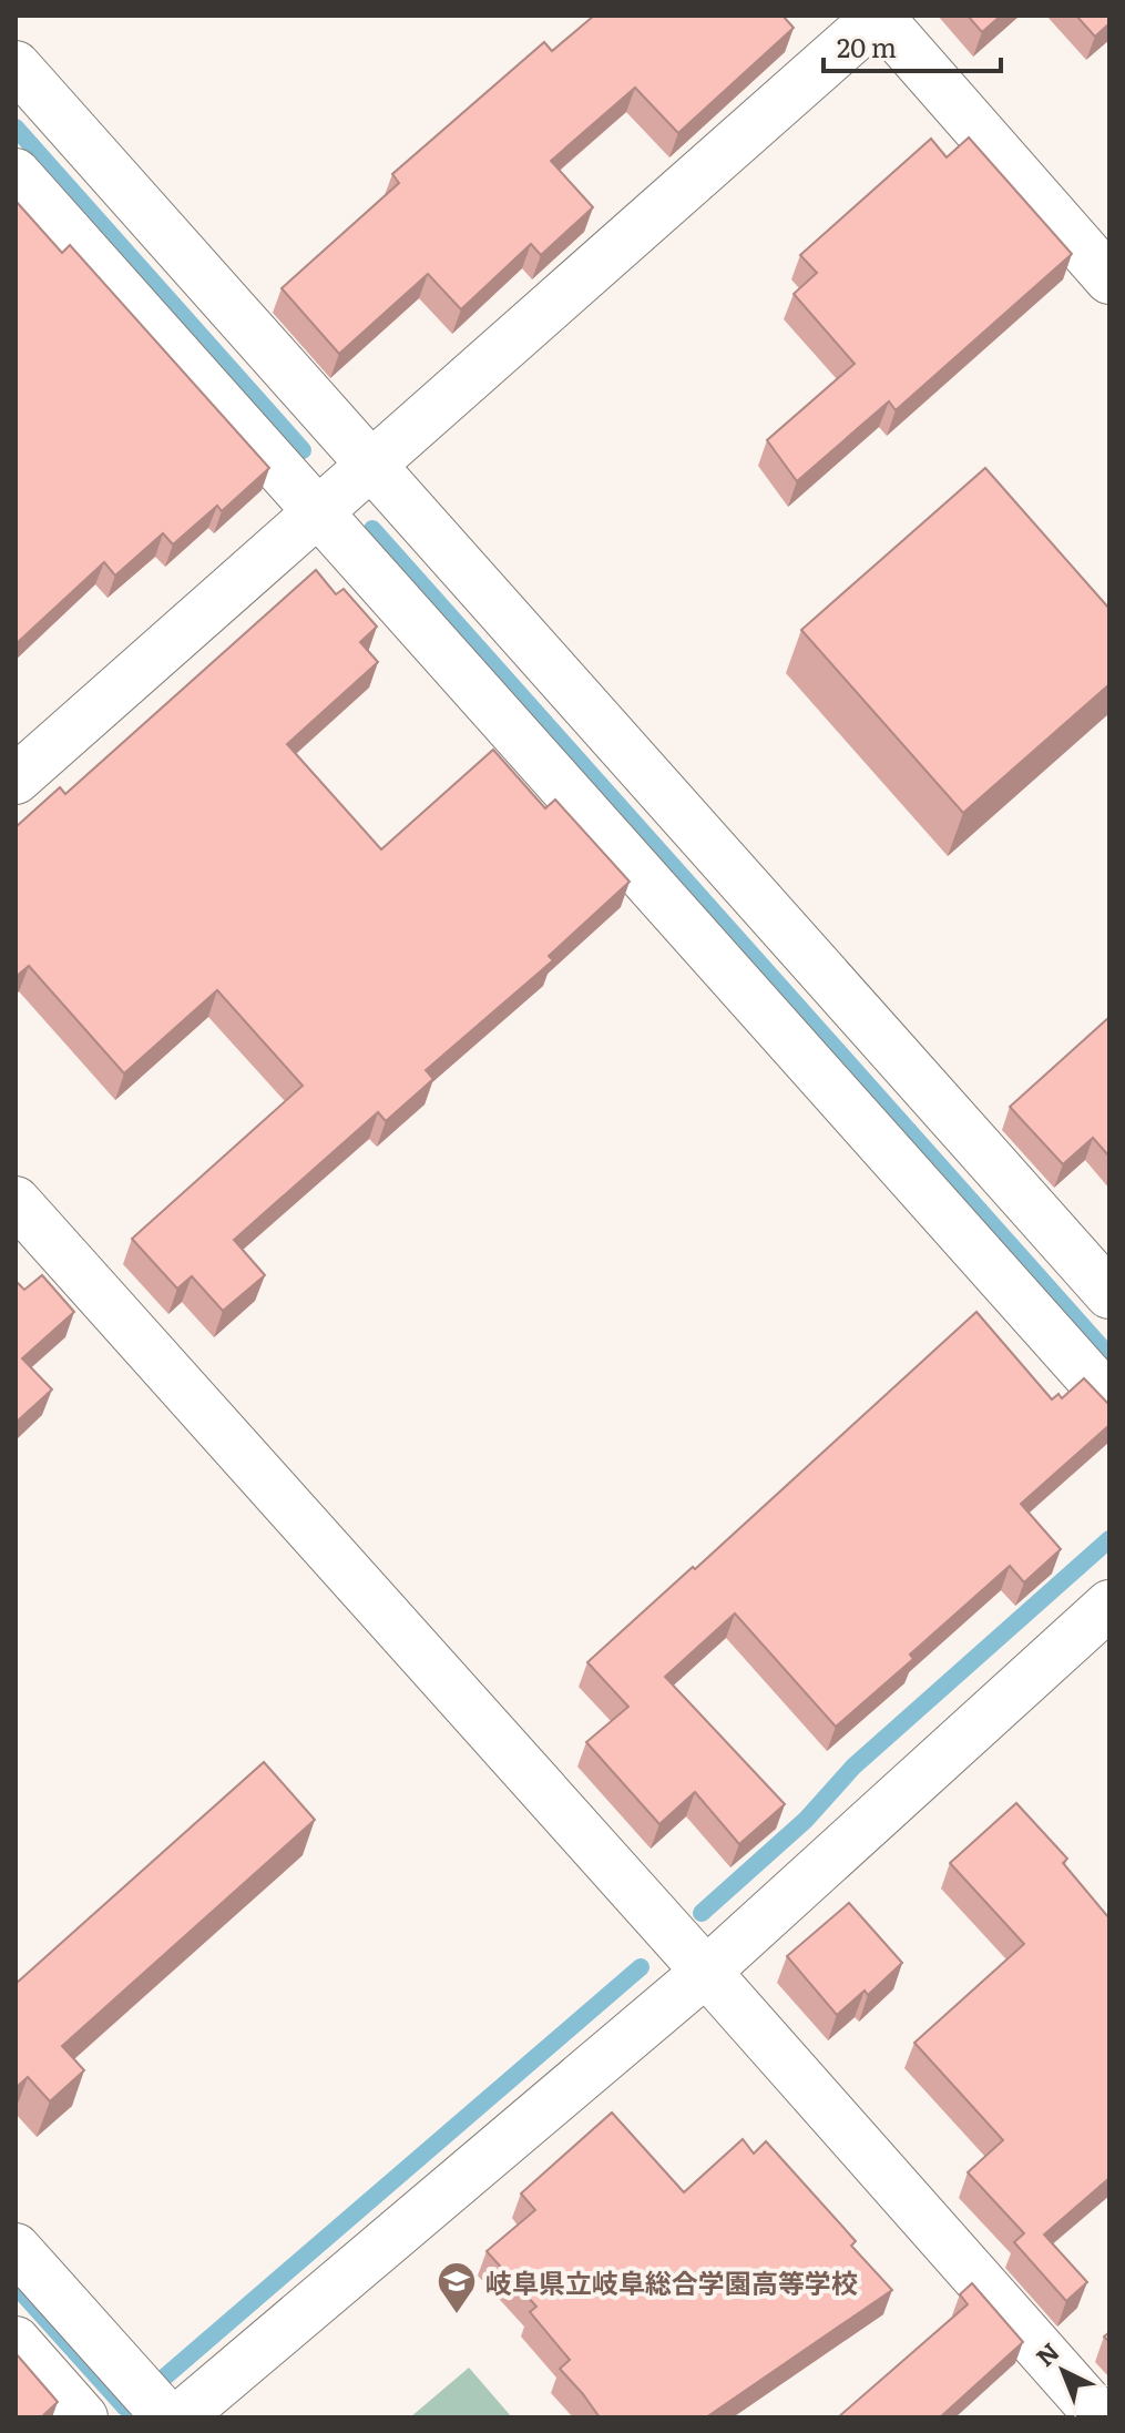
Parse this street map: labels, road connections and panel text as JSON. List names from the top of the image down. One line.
{"places":{"school or university":["岐阜県立岐阜総合学園高等学校"]},"scale_bar":"20 m","north":"top left"}
